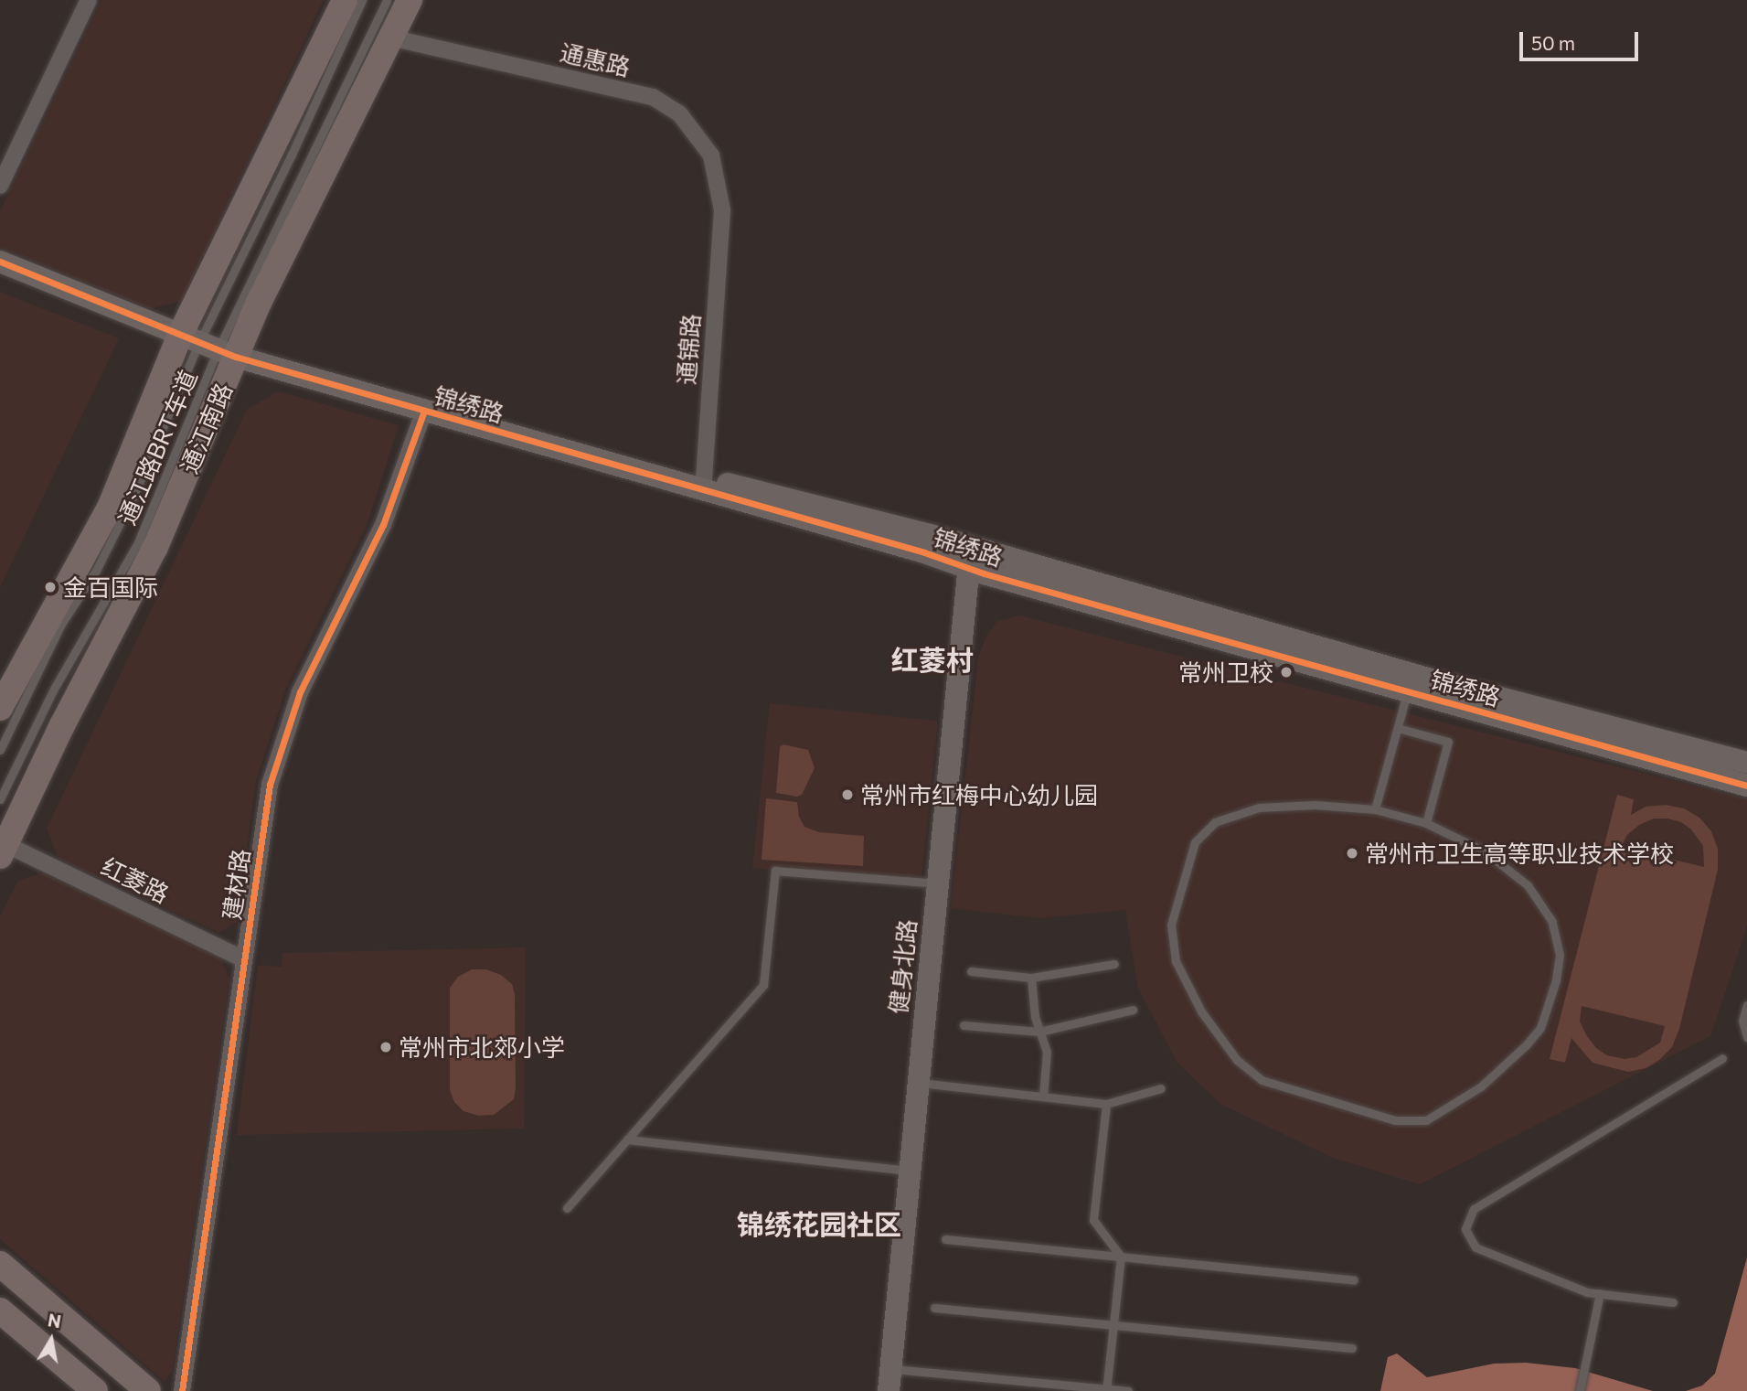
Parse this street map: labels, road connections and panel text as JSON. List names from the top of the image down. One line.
{"streets":{"main road":["通江南路"],"street":["通惠路","通锦路","锦绣路","红菱路","建材路","健身北路"],"lane":["通江路BRT车道"]},"crossings":[["通惠路","通锦路"],["通惠路","通江南路"],["通锦路","锦绣路"],["锦绣路","通江南路"],["锦绣路","通江路BRT车道"],["锦绣路","建材路"],["锦绣路","健身北路"],["通江南路","通江路BRT车道"],["通江南路","红菱路"],["红菱路","建材路"]],"districts":["红菱村","锦绣花园社区"],"places":["金百国际","常州卫校","常州市红梅中心幼儿园","常州市卫生高等职业技术学校","常州市北郊小学"],"scale_bar":"50 m","north":"top"}
